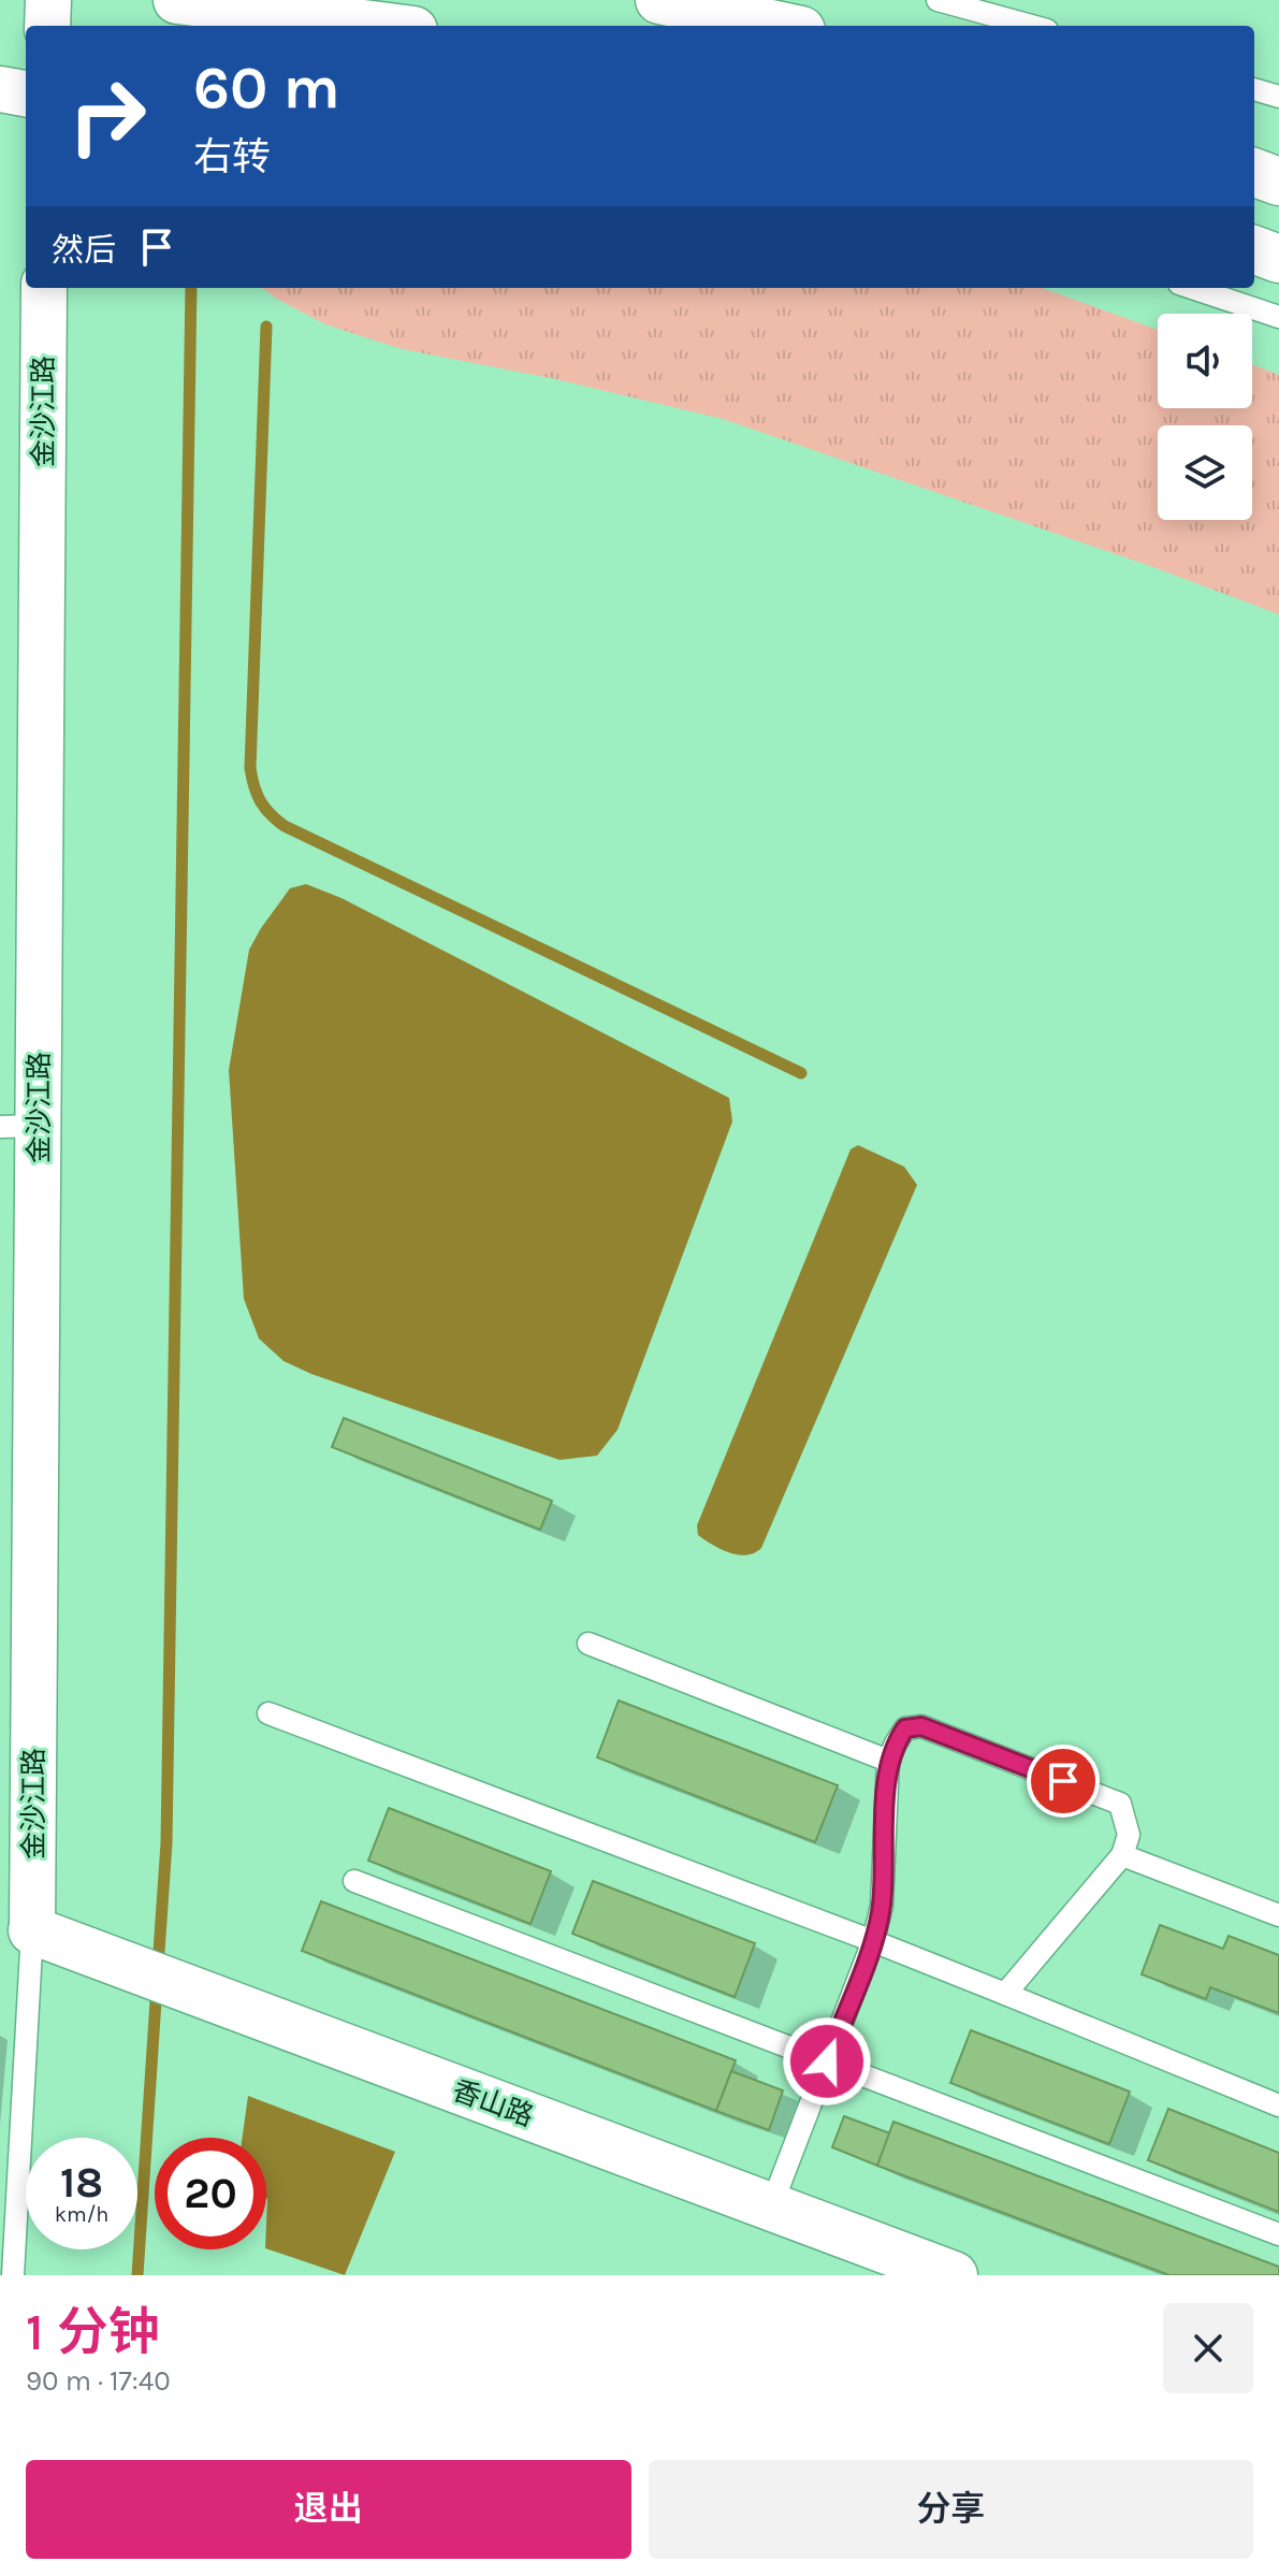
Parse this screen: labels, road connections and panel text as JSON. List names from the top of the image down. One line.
{"streets":{"street":["金沙江路","香山路"]},"crossings":[["金沙江路","香山路"]],"page":{"turn":["60 m","右转"],"then":"然后","speed":"18 km/h","limit":"20","heading":["1 分钟","90 m · 17:40"],"buttons":["退出","分享"]}}
